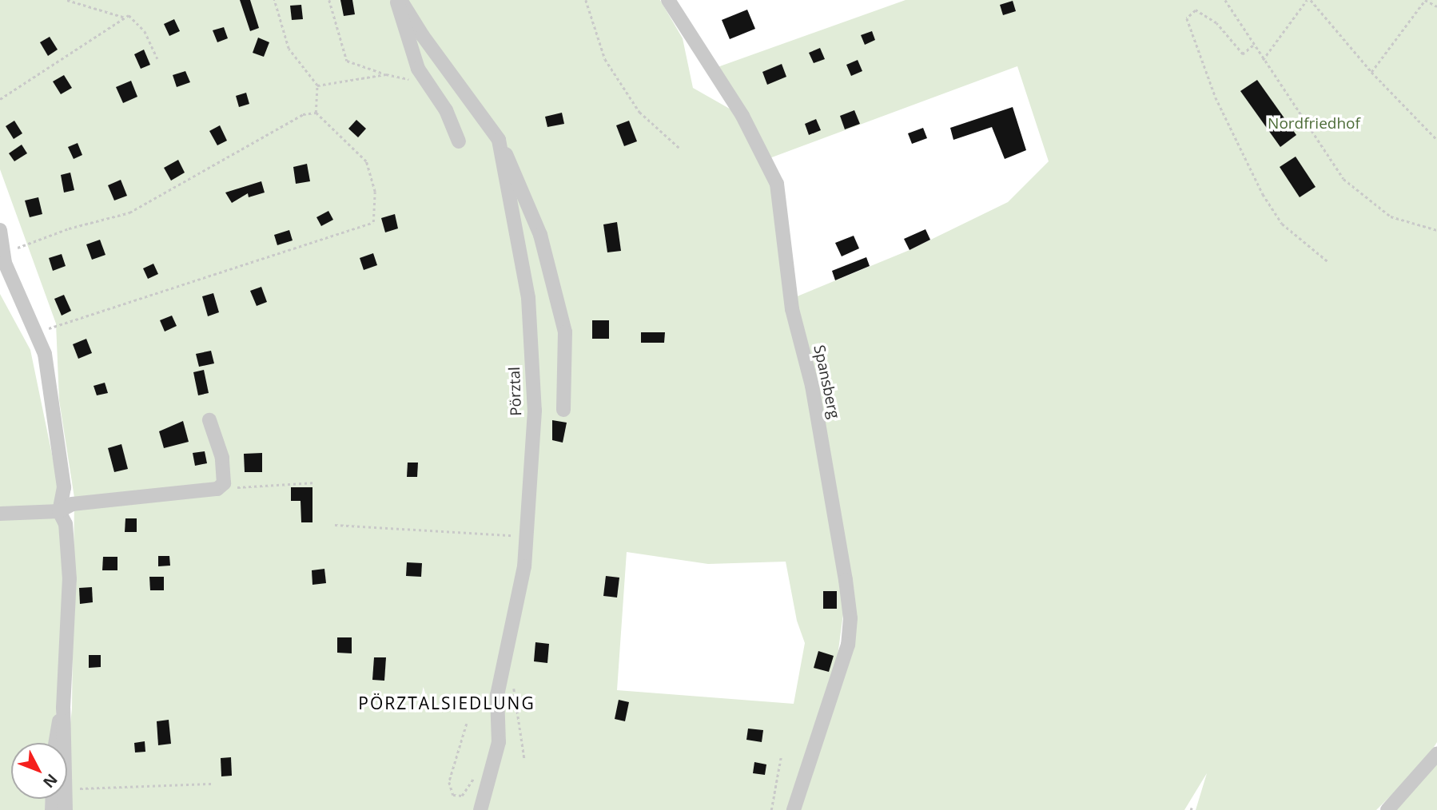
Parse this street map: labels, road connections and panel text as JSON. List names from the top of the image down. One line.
{"streets":{"street":["Spansberg","Pörztal"]},"districts":["PÖRZTALSIEDLUNG"],"parks":["Nordfriedhof"],"north":"bottom right"}
